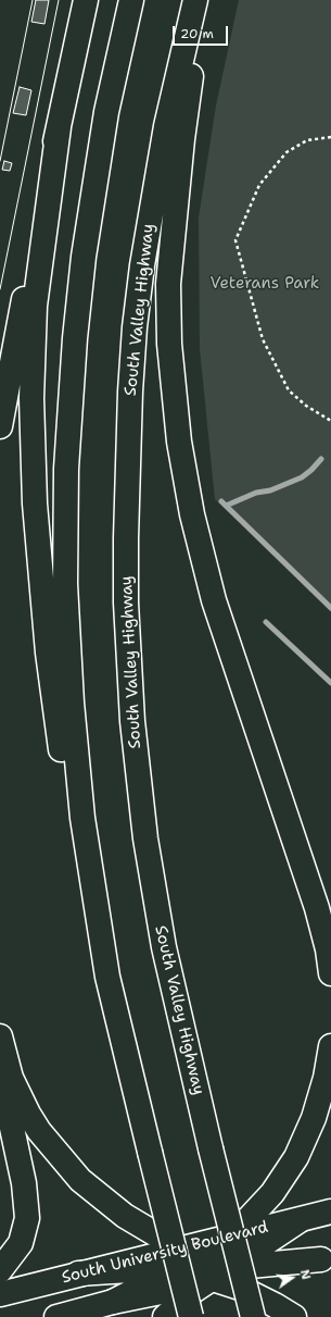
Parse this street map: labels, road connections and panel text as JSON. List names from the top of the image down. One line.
{"streets":{"main road":["South Valley Highway","South University Boulevard"]},"parks":["Veterans Park"],"scale_bar":"20 m","north":"right"}
